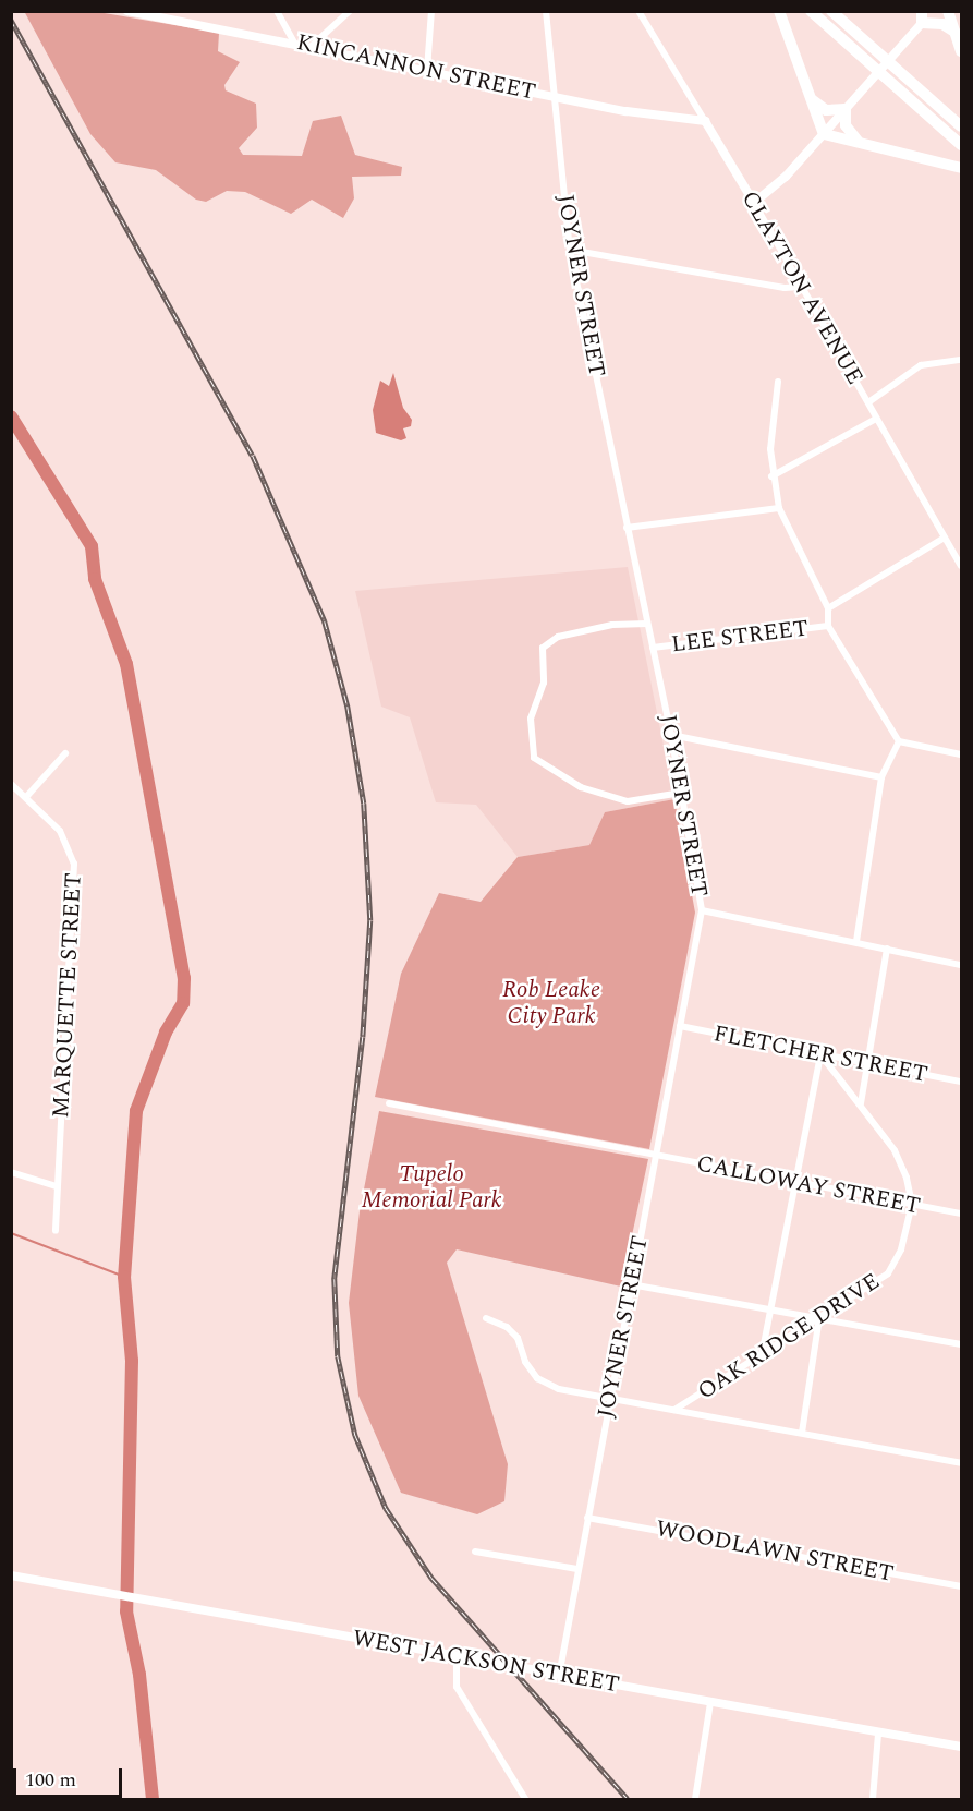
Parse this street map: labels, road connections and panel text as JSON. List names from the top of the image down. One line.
{"streets":{"street":["KINCANNON STREET","JOYNER STREET","CLAYTON AVENUE","LEE STREET","MARQUETTE STREET","FLETCHER STREET","CALLOWAY STREET","OAK RIDGE DRIVE","WOODLAWN STREET","WEST JACKSON STREET"]},"crossings":[["KINCANNON STREET","JOYNER STREET"],["KINCANNON STREET","CLAYTON AVENUE"],["JOYNER STREET","LEE STREET"],["JOYNER STREET","FLETCHER STREET"],["JOYNER STREET","CALLOWAY STREET"],["JOYNER STREET","WOODLAWN STREET"],["JOYNER STREET","WEST JACKSON STREET"],["FLETCHER STREET","OAK RIDGE DRIVE"],["CALLOWAY STREET","OAK RIDGE DRIVE"]],"parks":["Rob Leake City Park","Tupelo Memorial Park"],"scale_bar":"100 m"}
